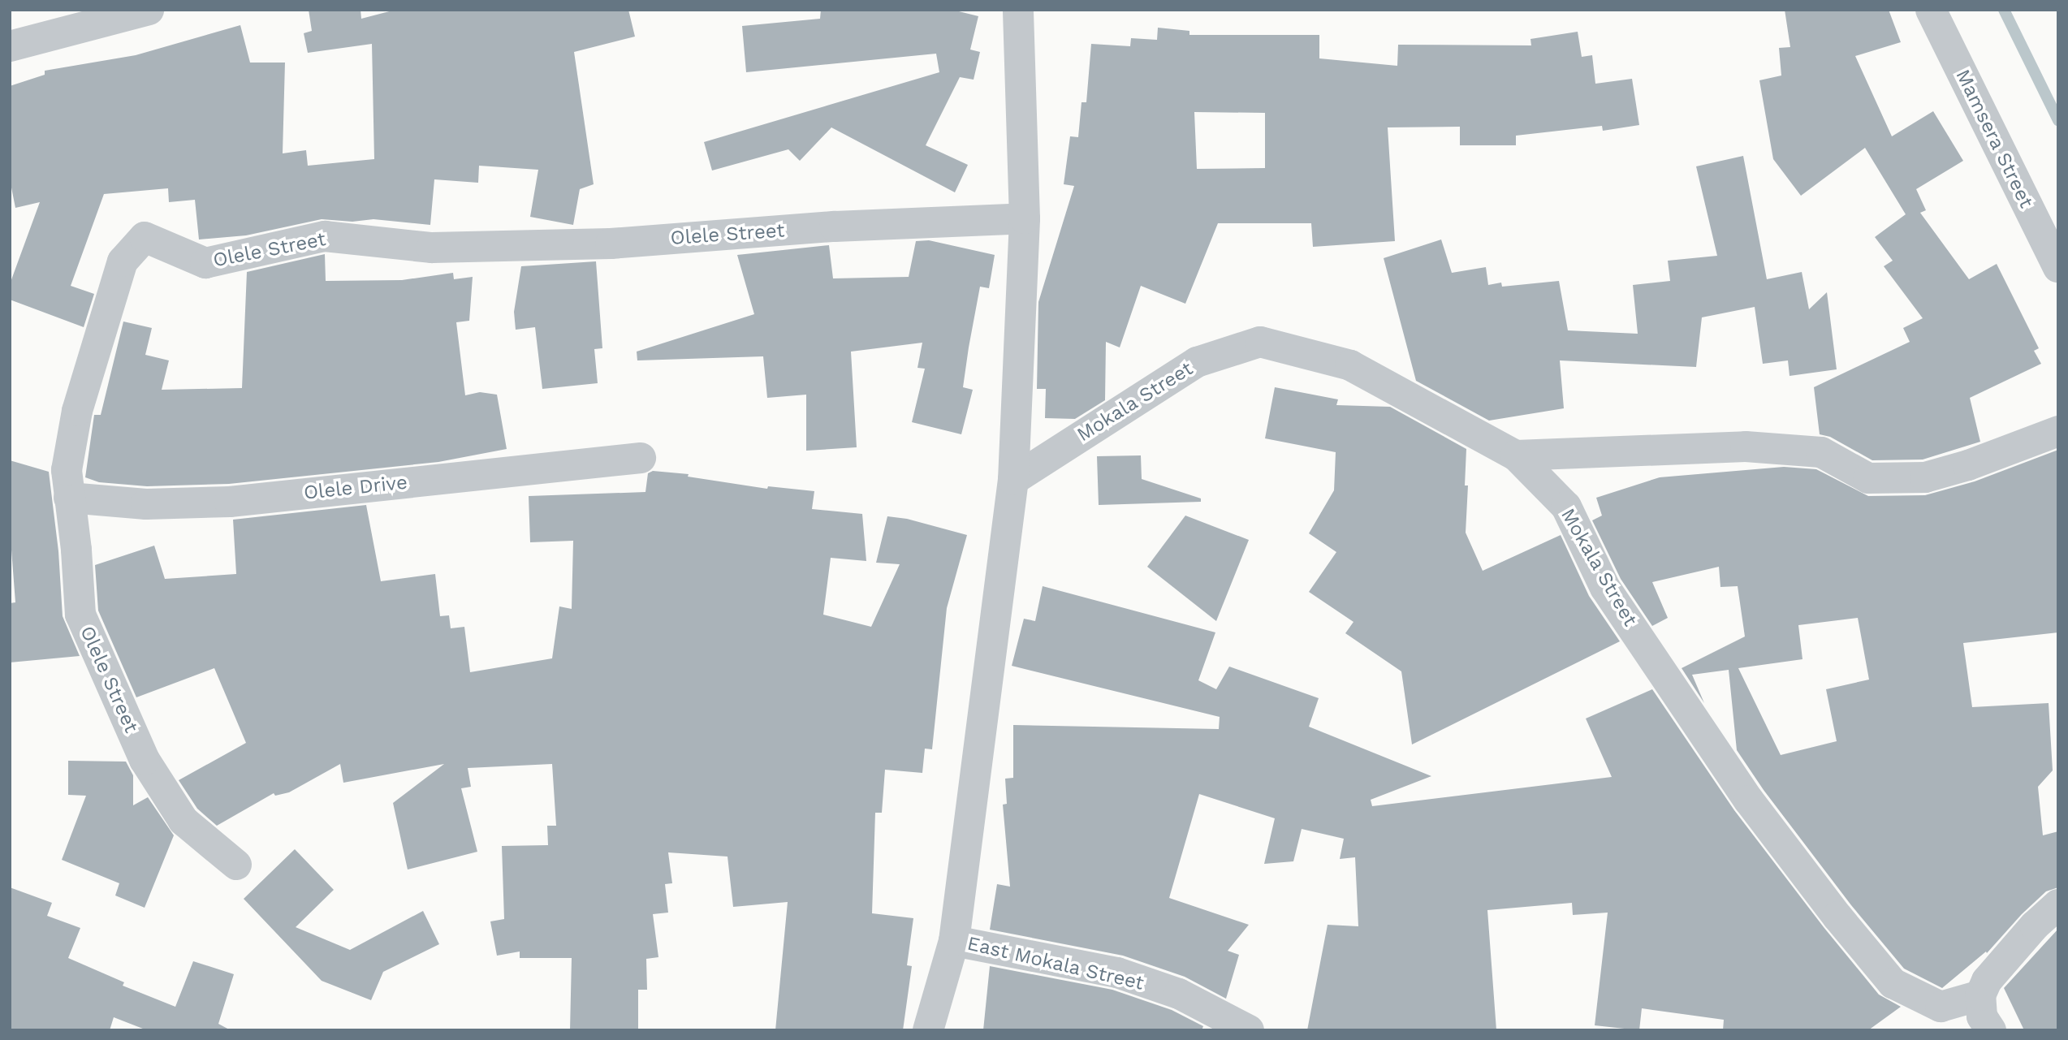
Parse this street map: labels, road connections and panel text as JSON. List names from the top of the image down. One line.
{"streets":{"street":["Mamsera Street","Olele Street","Mokala Street","Olele Drive","East Mokala Street"]},"crossings":[["Olele Street","Olele Drive"]]}
